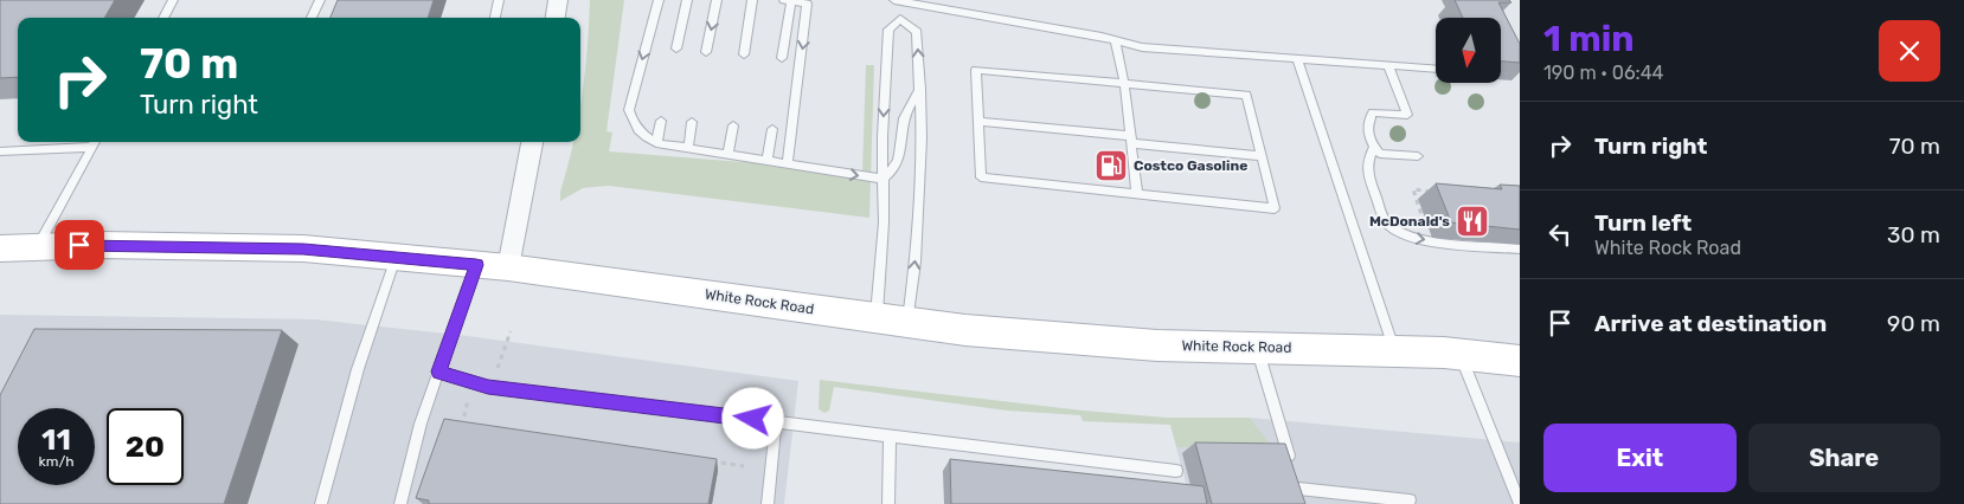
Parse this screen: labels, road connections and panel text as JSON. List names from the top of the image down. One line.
{"streets":{"main road":["White Rock Road"]},"places":{"fuel station":["Costco Gasoline"],"restaurant":["McDonald's"]},"north":"bottom","page":{"heading":["1 min","190 m · 06:44"],"turn":["70 m","Turn right"],"list":[{"name":"Turn right","value":"70 m"},{"name":"Turn left","note":"White Rock Road","value":"30 m"},{"name":"Arrive at destination","value":"90 m"}],"speed":"11 km/h","limit":"20","buttons":["Exit","Share"]}}
